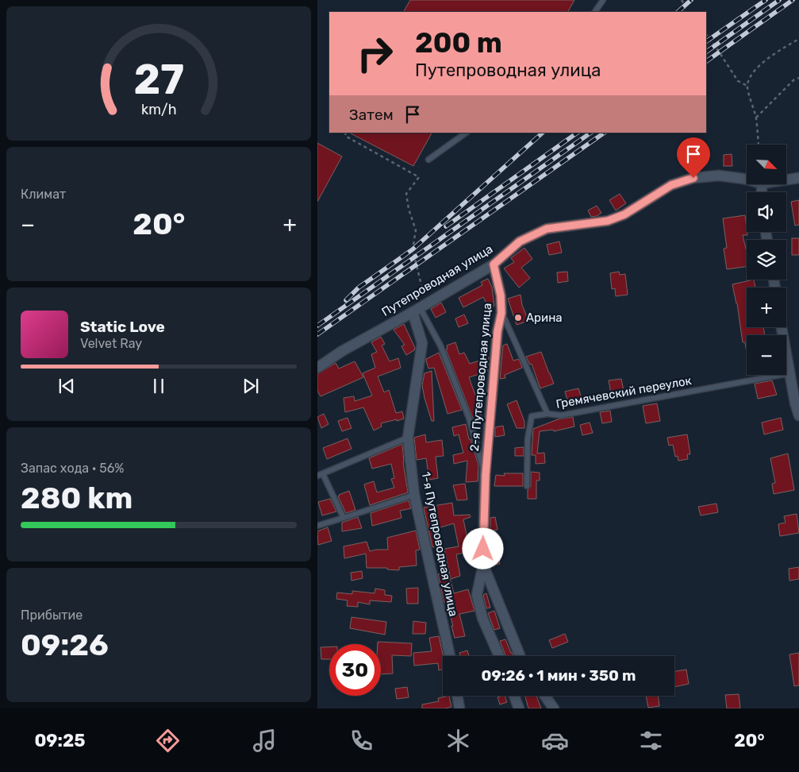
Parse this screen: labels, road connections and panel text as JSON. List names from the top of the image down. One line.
{"streets":{"street":["Путепроводная улица","2-я Путепроводная улица","1-я Путепроводная улица"],"lane":["Гремячевский переулок"]},"crossings":[["Путепроводная улица","2-я Путепроводная улица"],["Путепроводная улица","1-я Путепроводная улица"],["2-я Путепроводная улица","Гремячевский переулок"]],"places":["Арина"],"north":"bottom right","page":{"turn":["200 m","Путепроводная улица"],"then":"Затем","map_buttons":["+","−"],"tile":["Климат",["Запас хода · 56%","280 km"],["Прибытие","09:26"]],"heat":["−","20°","+"],"song":["Static Love","Velvet Ray"],"limit":"30","trip":"09:26 · 1 мин · 350 m","tabs":["09:25","20°"],"gauge":["27","km/h"]}}
